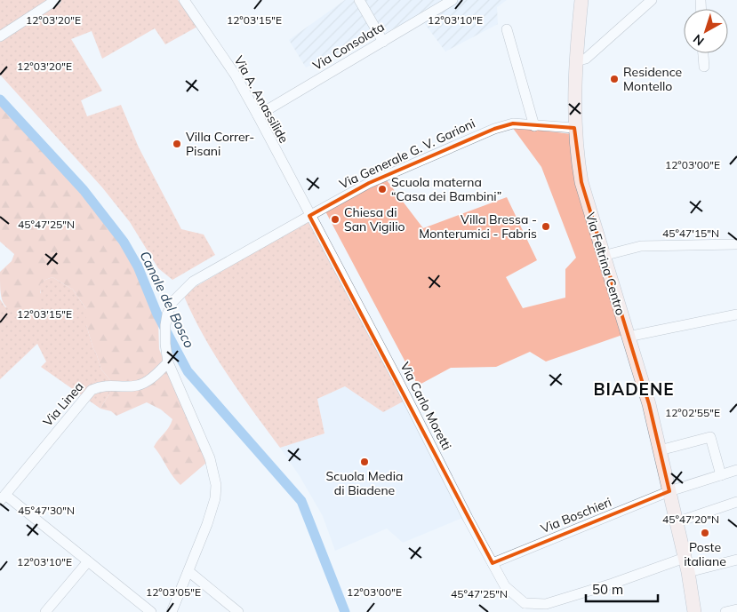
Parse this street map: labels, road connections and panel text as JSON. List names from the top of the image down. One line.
{"streets":{"main road":["Via Feltrina Centro"],"street":["Via Consolata","Via A. Anassilide","Via Generale G. V. Garioni","Via Linea","Via Carlo Moretti","Via Boschieri"]},"crossings":[["Via Consolata","Via A. Anassilide"],["Via A. Anassilide","Via Generale G. V. Garioni"],["Via A. Anassilide","Via Carlo Moretti"],["Via Generale G. V. Garioni","Via Feltrina Centro"],["Via Generale G. V. Garioni","Via Linea"],["Via Generale G. V. Garioni","Via Carlo Moretti"],["Via Feltrina Centro","Via Boschieri"],["Via Carlo Moretti","Via Boschieri"]],"districts":["BIADENE"],"water":["Canale del Bosco"],"places":["Residence Montello","Villa Correr- Pisani","Scuola materna “Casa dei Bambini”","Chiesa di San Vigilio","Villa Bressa - Monterumici - Fabris","Scuola Media di Biadene","Poste italiane"],"scale_bar":"50 m","north":"bottom left","coordinates":["12°03'20\"E","12°03'15\"E","12°03'10\"E","12°03'00\"E","45°47'25\"N","45°47'15\"N","12°02'55\"E","45°47'30\"N","45°47'20\"N","12°03'05\"E"]}
